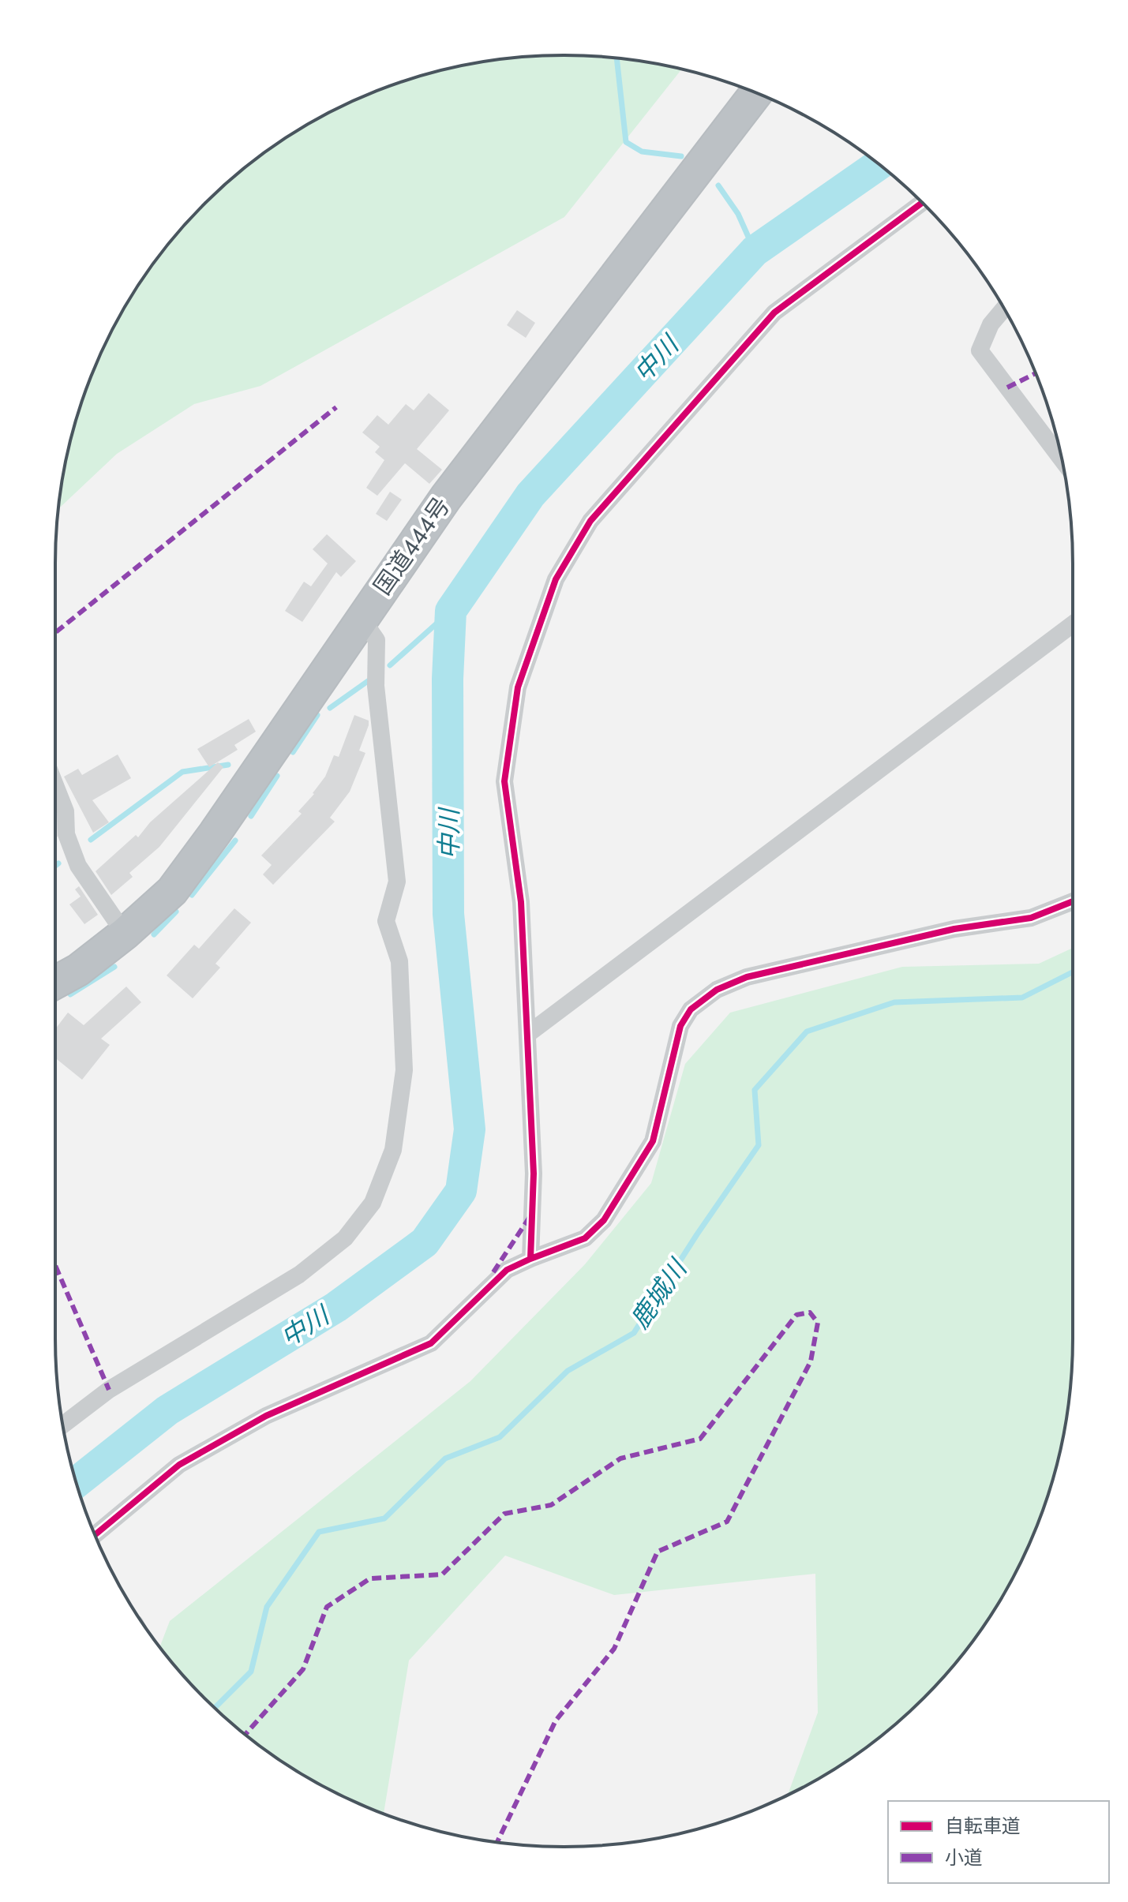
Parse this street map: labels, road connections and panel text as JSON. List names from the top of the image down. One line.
{"streets":{"highway":["国道444号"]},"water":["中川","鹿城川"],"legend":["自転車道","小道"]}
